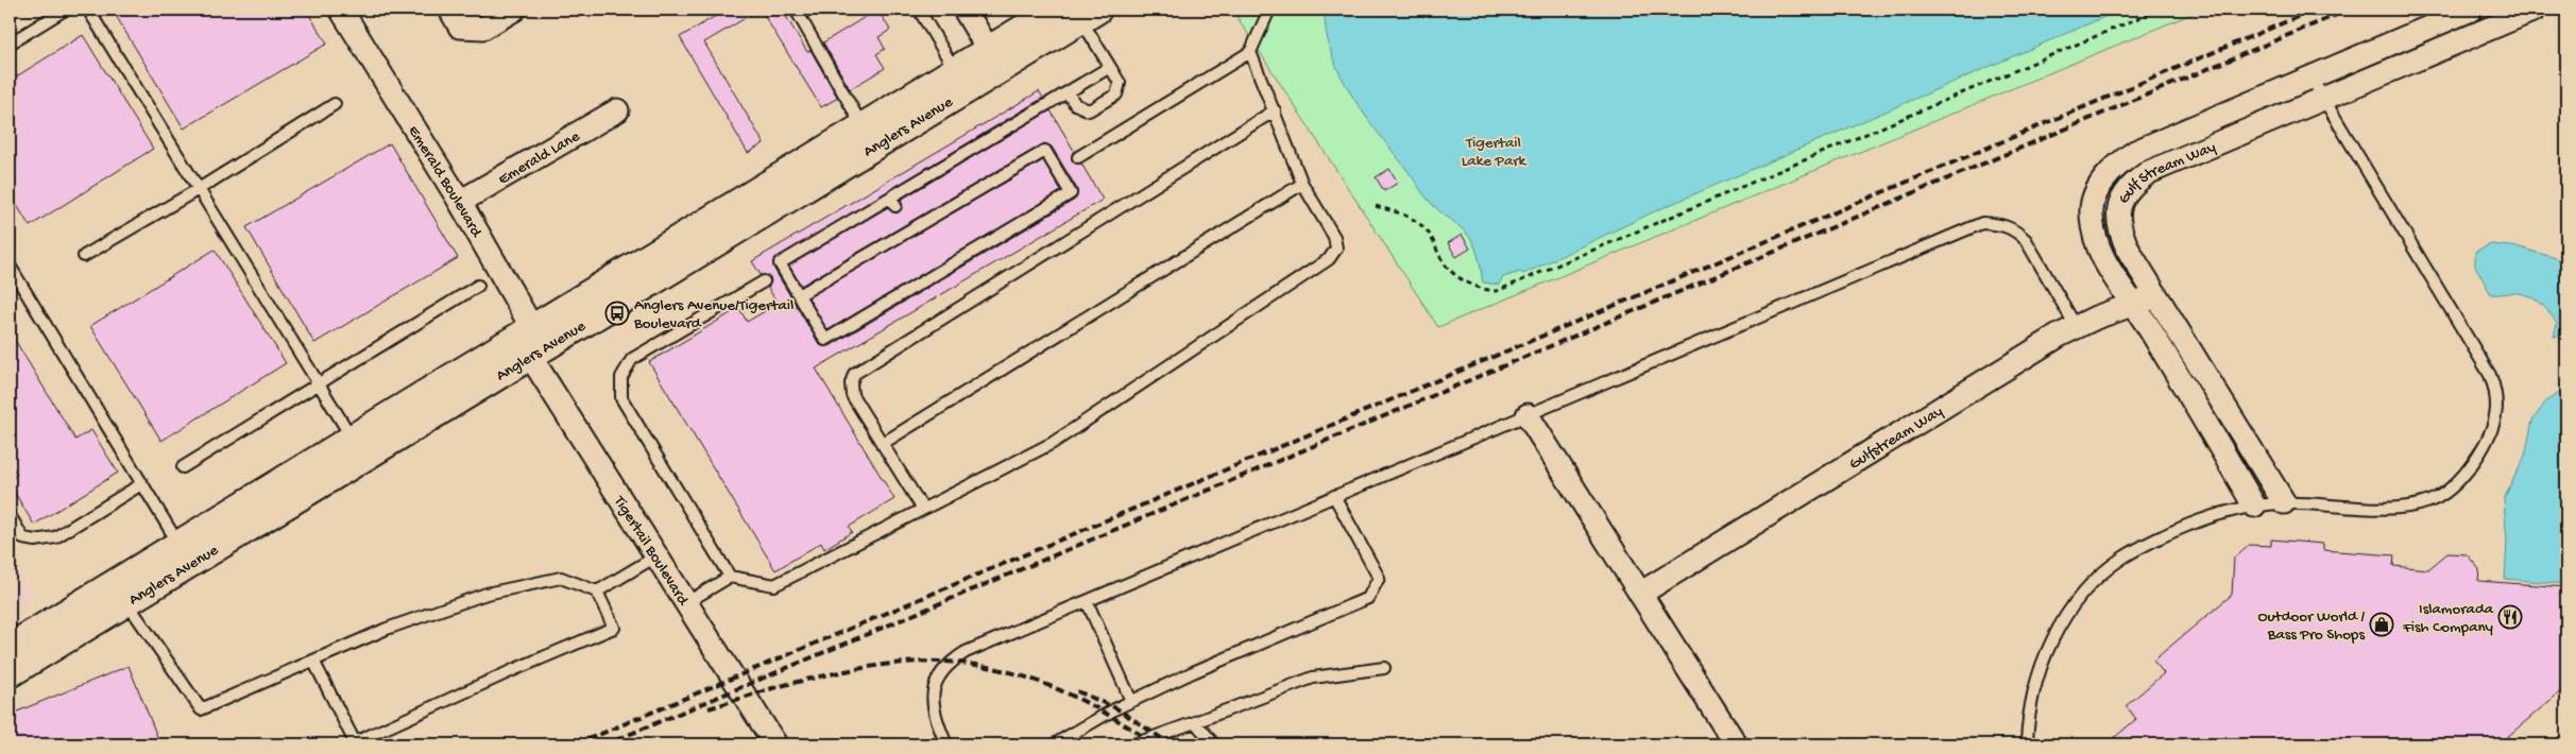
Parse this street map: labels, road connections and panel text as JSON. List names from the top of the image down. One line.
{"streets":{"street":["Anglers Avenue","Emerald Lane","Gulf Stream Way","Emerald Boulevard","Gulfstream Way","Tigertail Boulevard"]},"crossings":[["Anglers Avenue","Emerald Boulevard"],["Anglers Avenue","Tigertail Boulevard"],["Emerald Lane","Emerald Boulevard"],["Gulf Stream Way","Gulfstream Way"]],"parks":["Tigertail Lake Park"],"places":{"bus stop":["Anglers Avenue/Tigertail Boulevard"],"restaurant":["Islamorada Fish Company"],"shop":["Outdoor World / Bass Pro Shops"]}}
